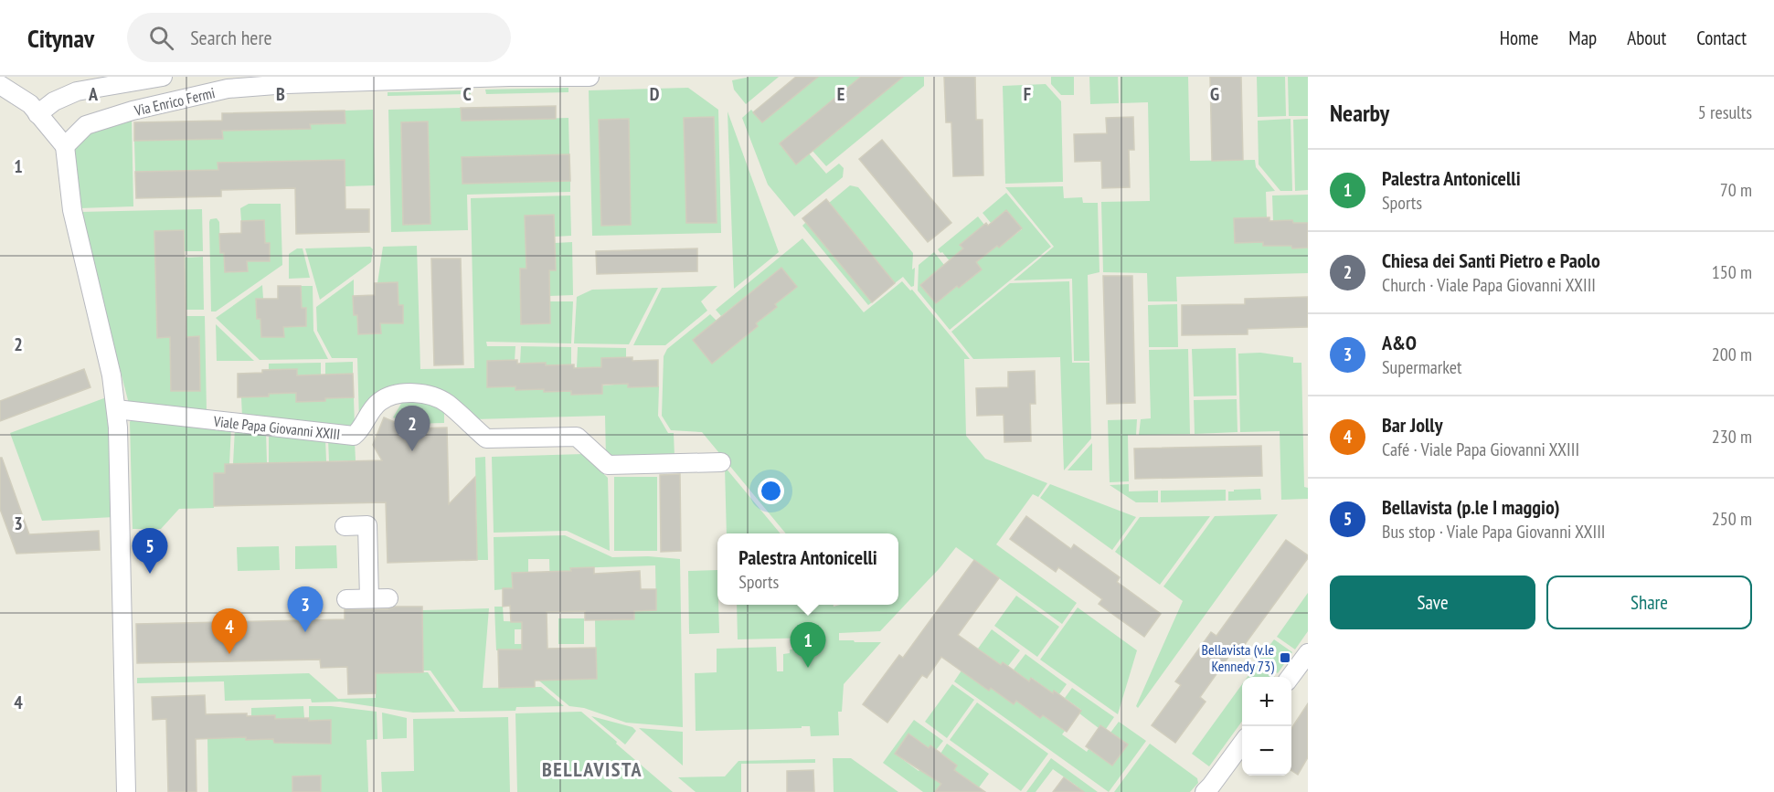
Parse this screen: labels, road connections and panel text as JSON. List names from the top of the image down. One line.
{"streets":{"street":["Via Enrico Fermi","Viale Papa Giovanni XXIII"]},"districts":["BELLAVISTA"],"places":{"transit":["Bellavista (v.le Kennedy 73)"]},"page":{"header":"Citynav","search":"Search here","nav":["Home","Map","About","Contact"],"heading":["Nearby","5 results"],"list":[{"mark":"1","name":"Palestra Antonicelli","note":"Sports","value":"70 m"},{"mark":"2","name":"Chiesa dei Santi Pietro e Paolo","note":"Church · Viale Papa Giovanni XXIII","value":"150 m"},{"mark":"3","name":"A&O","note":"Supermarket","value":"200 m"},{"mark":"4","name":"Bar Jolly","note":"Café · Viale Papa Giovanni XXIII","value":"230 m"},{"mark":"5","name":"Bellavista (p.le I maggio)","note":"Bus stop · Viale Papa Giovanni XXIII","value":"250 m"}],"pins":["2","5","3","4","1"],"popup":["Palestra Antonicelli","Sports"],"buttons":["Save","Share"],"map_buttons":["+","−"]},"grid":{"columns":["A","B","C","D","E","F","G"],"rows":["1","2","3","4"]}}
